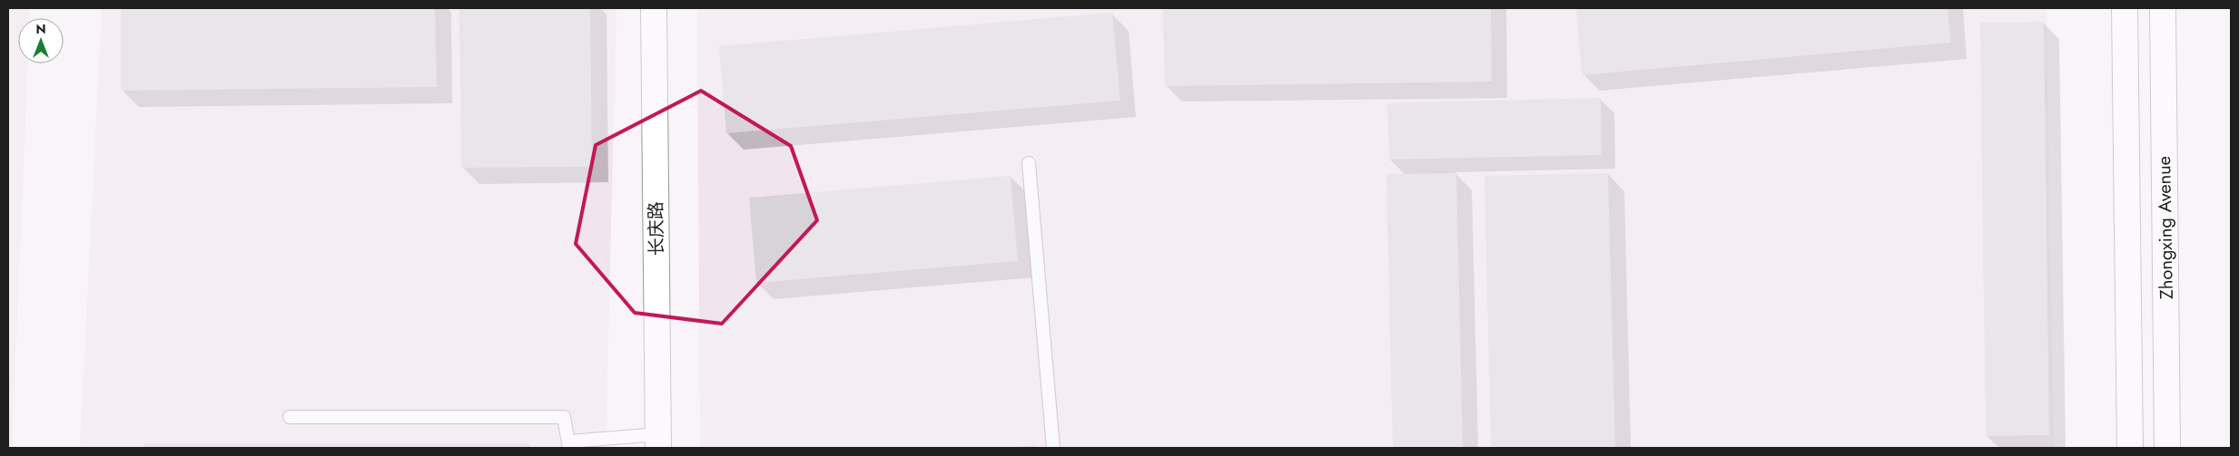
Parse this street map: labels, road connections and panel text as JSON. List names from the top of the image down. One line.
{"streets":{"street":["Zhongxing Avenue","长庆路"]},"north":"top"}
